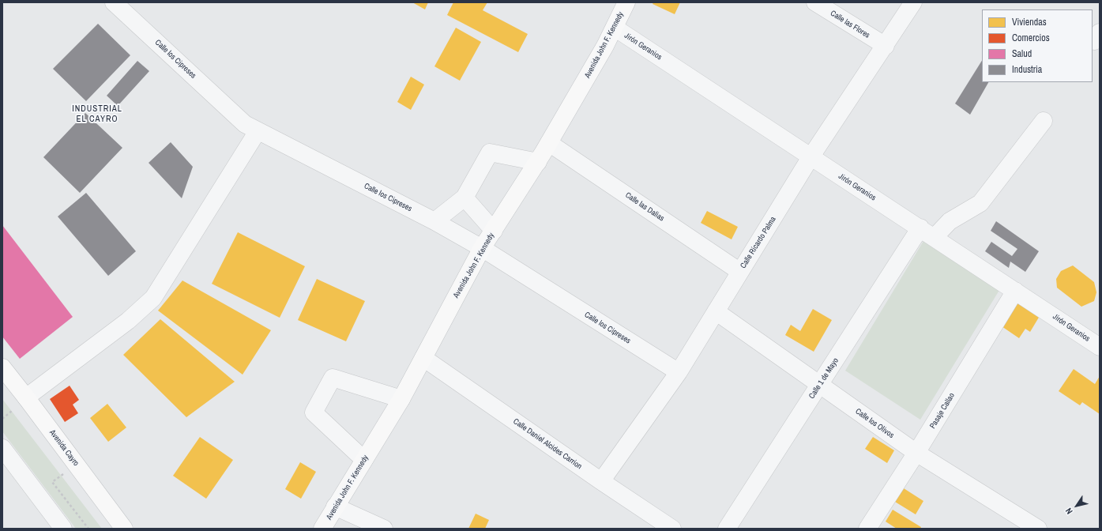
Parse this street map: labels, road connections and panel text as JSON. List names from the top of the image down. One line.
{"streets":{"main road":["Avenida John F. Kennedy","Avenida Cayro"],"street":["Calle las Flores","Jirón Geranios","Calle los Cipreses","Calle las Dalias","Calle Ricardo Palma","Calle 1 de Mayo","Pasaje Callao","Calle los Olivos","Calle Daniel Alcides Carrion"]},"crossings":[["Calle las Flores","Calle Ricardo Palma"],["Avenida John F. Kennedy","Jirón Geranios"],["Avenida John F. Kennedy","Calle los Cipreses"],["Avenida John F. Kennedy","Calle las Dalias"],["Avenida John F. Kennedy","Calle Daniel Alcides Carrion"],["Jirón Geranios","Calle Ricardo Palma"],["Jirón Geranios","Calle 1 de Mayo"],["Jirón Geranios","Pasaje Callao"],["Calle los Cipreses","Calle Ricardo Palma"],["Calle las Dalias","Calle Ricardo Palma"],["Calle Ricardo Palma","Calle los Olivos"],["Calle Ricardo Palma","Calle Daniel Alcides Carrion"],["Calle 1 de Mayo","Calle los Olivos"],["Pasaje Callao","Calle los Olivos"]],"districts":["INDUSTRIAL EL CAYRO"],"legend":["Viviendas","Comercios","Salud","Industria"],"north":"bottom left"}
